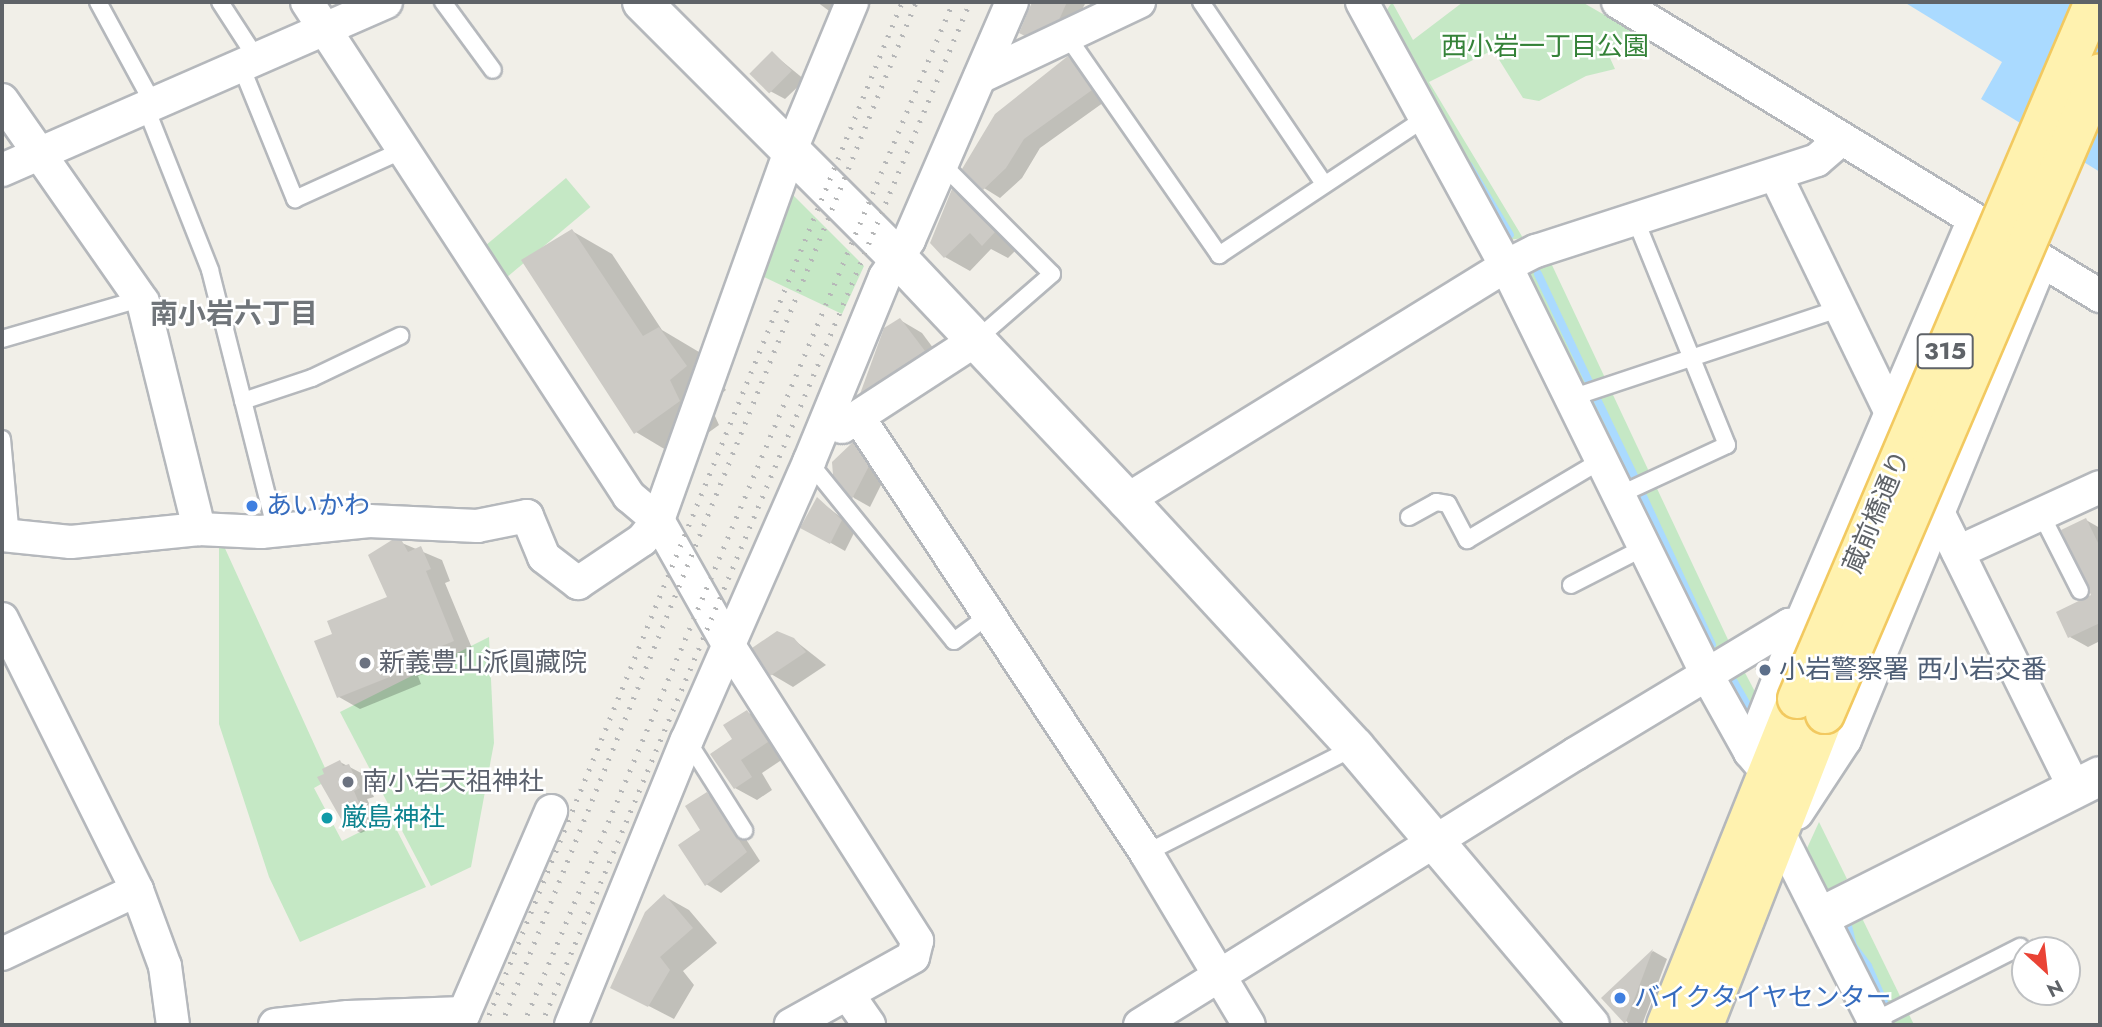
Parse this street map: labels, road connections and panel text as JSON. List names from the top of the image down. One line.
{"streets":{"main road":["315","蔵前橋通り"]},"districts":["南小岩六丁目"],"parks":["西小岩一丁目公園"],"places":["あいかわ","新義豊山派圓藏院","小岩警察署 西小岩交番","南小岩天祖神社","厳島神社","バイクタイヤセンター"],"north":"bottom right"}
